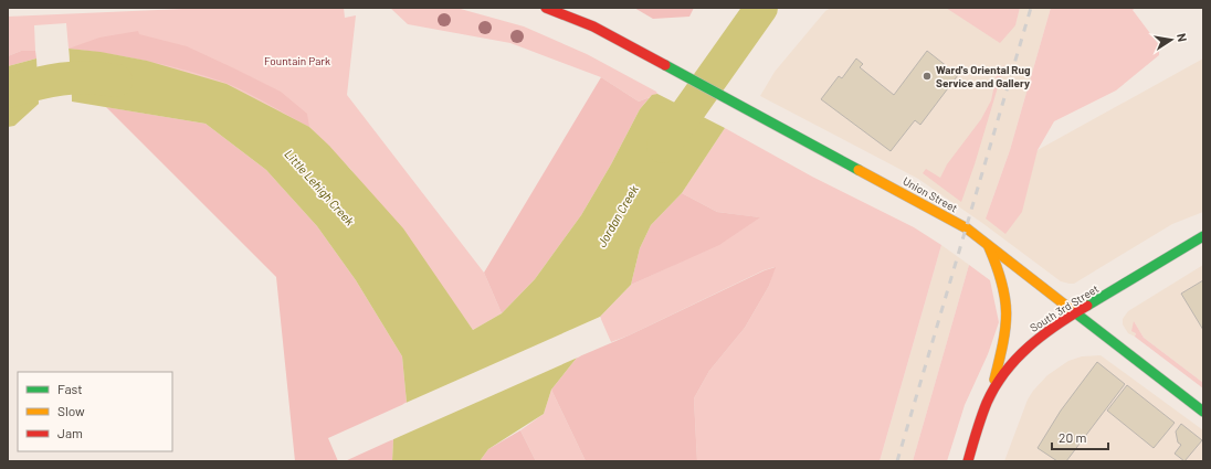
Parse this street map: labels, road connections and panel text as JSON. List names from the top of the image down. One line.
{"streets":{"main road":["Union Street","South 3rd Street"]},"crossings":[["Union Street","South 3rd Street"]],"water":["Little Lehigh Creek","Jordan Creek"],"parks":["Fountain Park"],"places":["Ward's Oriental Rug Service and Gallery"],"legend":["Fast","Slow","Jam"],"scale_bar":"20 m","north":"right"}
